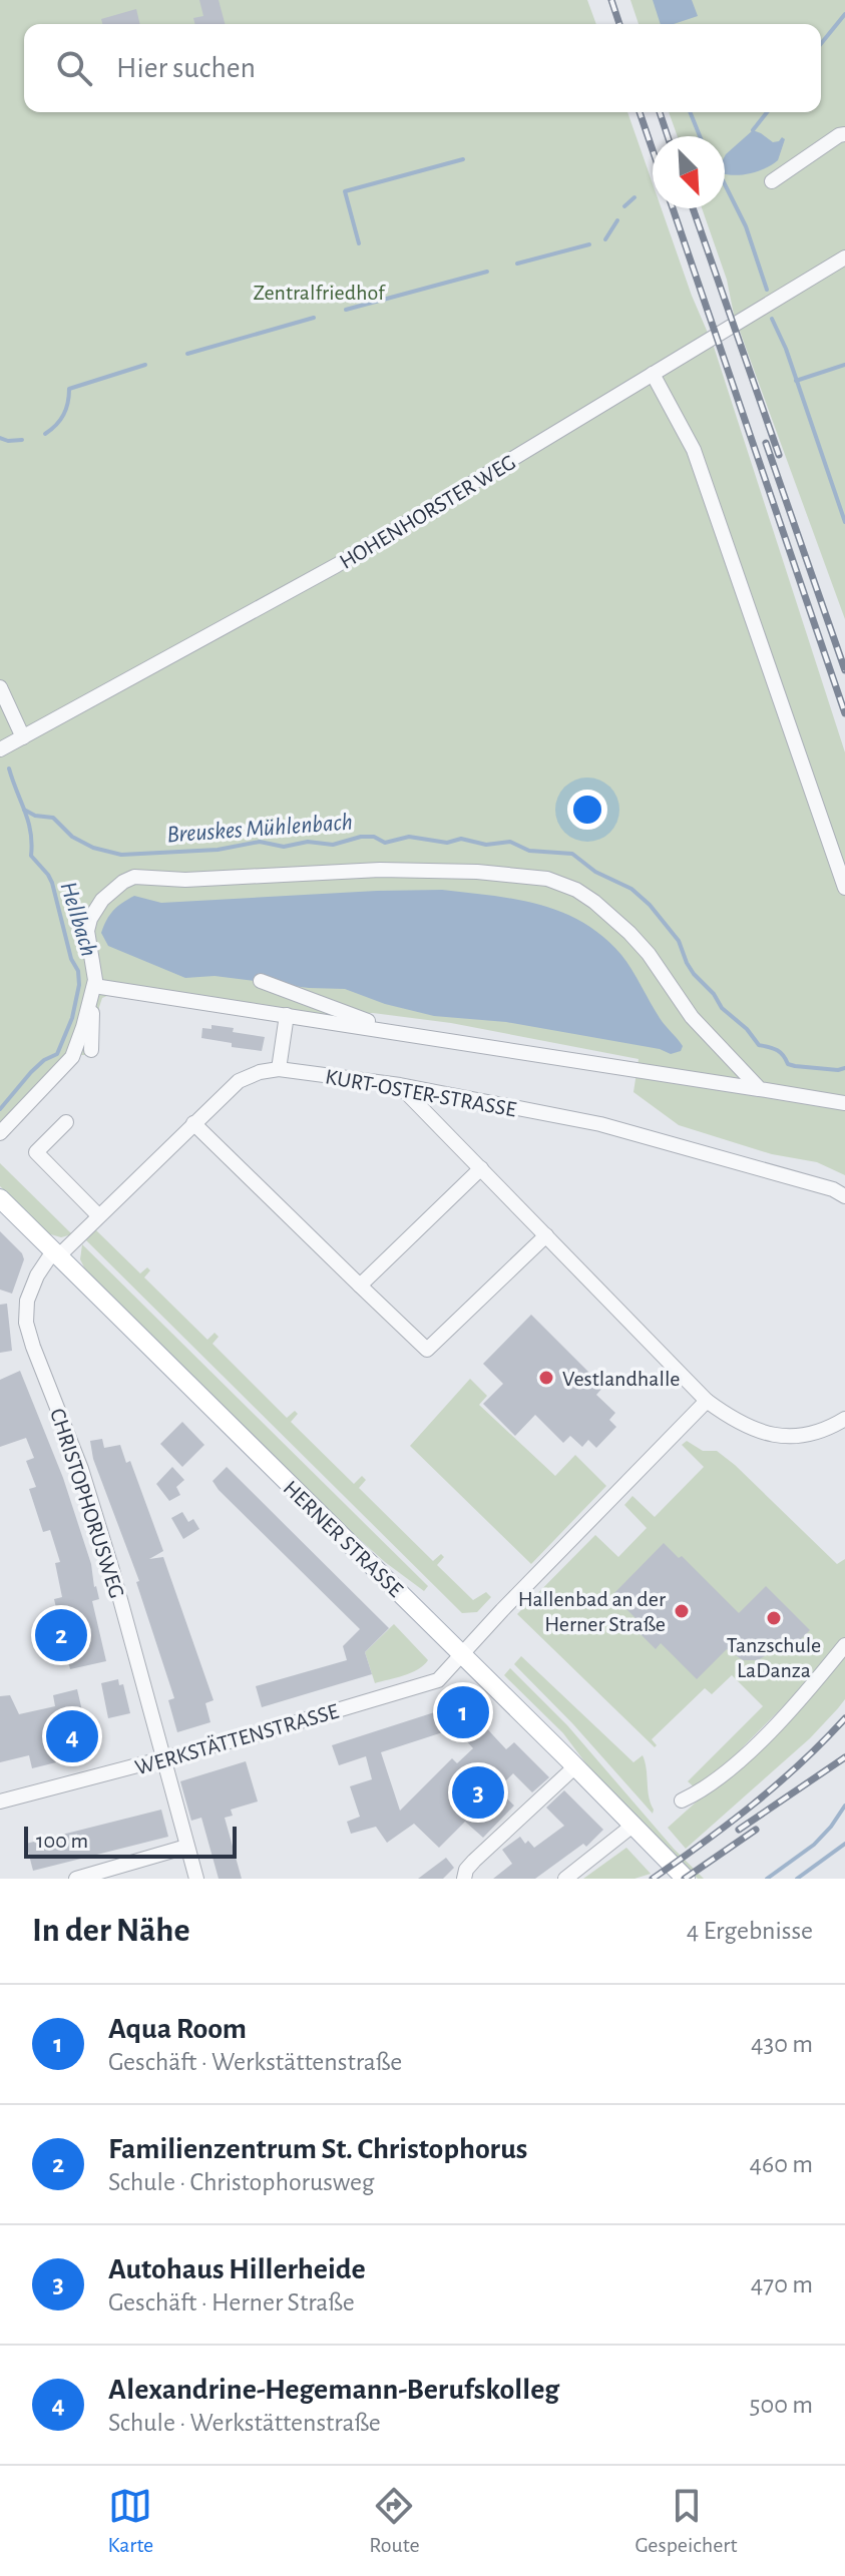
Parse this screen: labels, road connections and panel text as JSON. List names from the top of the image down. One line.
{"streets":{"main road":["HERNER STRASSE"],"street":["HOHENHORSTER WEG","KURT-OSTER-STRASSE","CHRISTOPHORUSWEG","WERKSTÄTTENSTRASSE"]},"crossings":[["KURT-OSTER-STRASSE","CHRISTOPHORUSWEG"],["KURT-OSTER-STRASSE","HERNER STRASSE"],["CHRISTOPHORUSWEG","HERNER STRASSE"],["CHRISTOPHORUSWEG","WERKSTÄTTENSTRASSE"],["HERNER STRASSE","WERKSTÄTTENSTRASSE"]],"water":["Breuskes Mühlenbach","Hellbach"],"parks":["Zentralfriedhof"],"places":["Vestlandhalle","Hallenbad an der Herner Straße","Tanzschule LaDanza"],"scale_bar":"100 m","north":"bottom right","page":{"search":"Hier suchen","pins":["2","1","4","3"],"scale":"100 m","heading":["In der Nähe","4 Ergebnisse"],"list":[{"mark":"1","name":"Aqua Room","note":"Geschäft · Werkstättenstraße","value":"430 m"},{"mark":"2","name":"Familienzentrum St. Christophorus","note":"Schule · Christophorusweg","value":"460 m"},{"mark":"3","name":"Autohaus Hillerheide","note":"Geschäft · Herner Straße","value":"470 m"},{"mark":"4","name":"Alexandrine-Hegemann-Berufskolleg","note":"Schule · Werkstättenstraße","value":"500 m"}],"nav":["Karte","Route","Gespeichert"]}}
